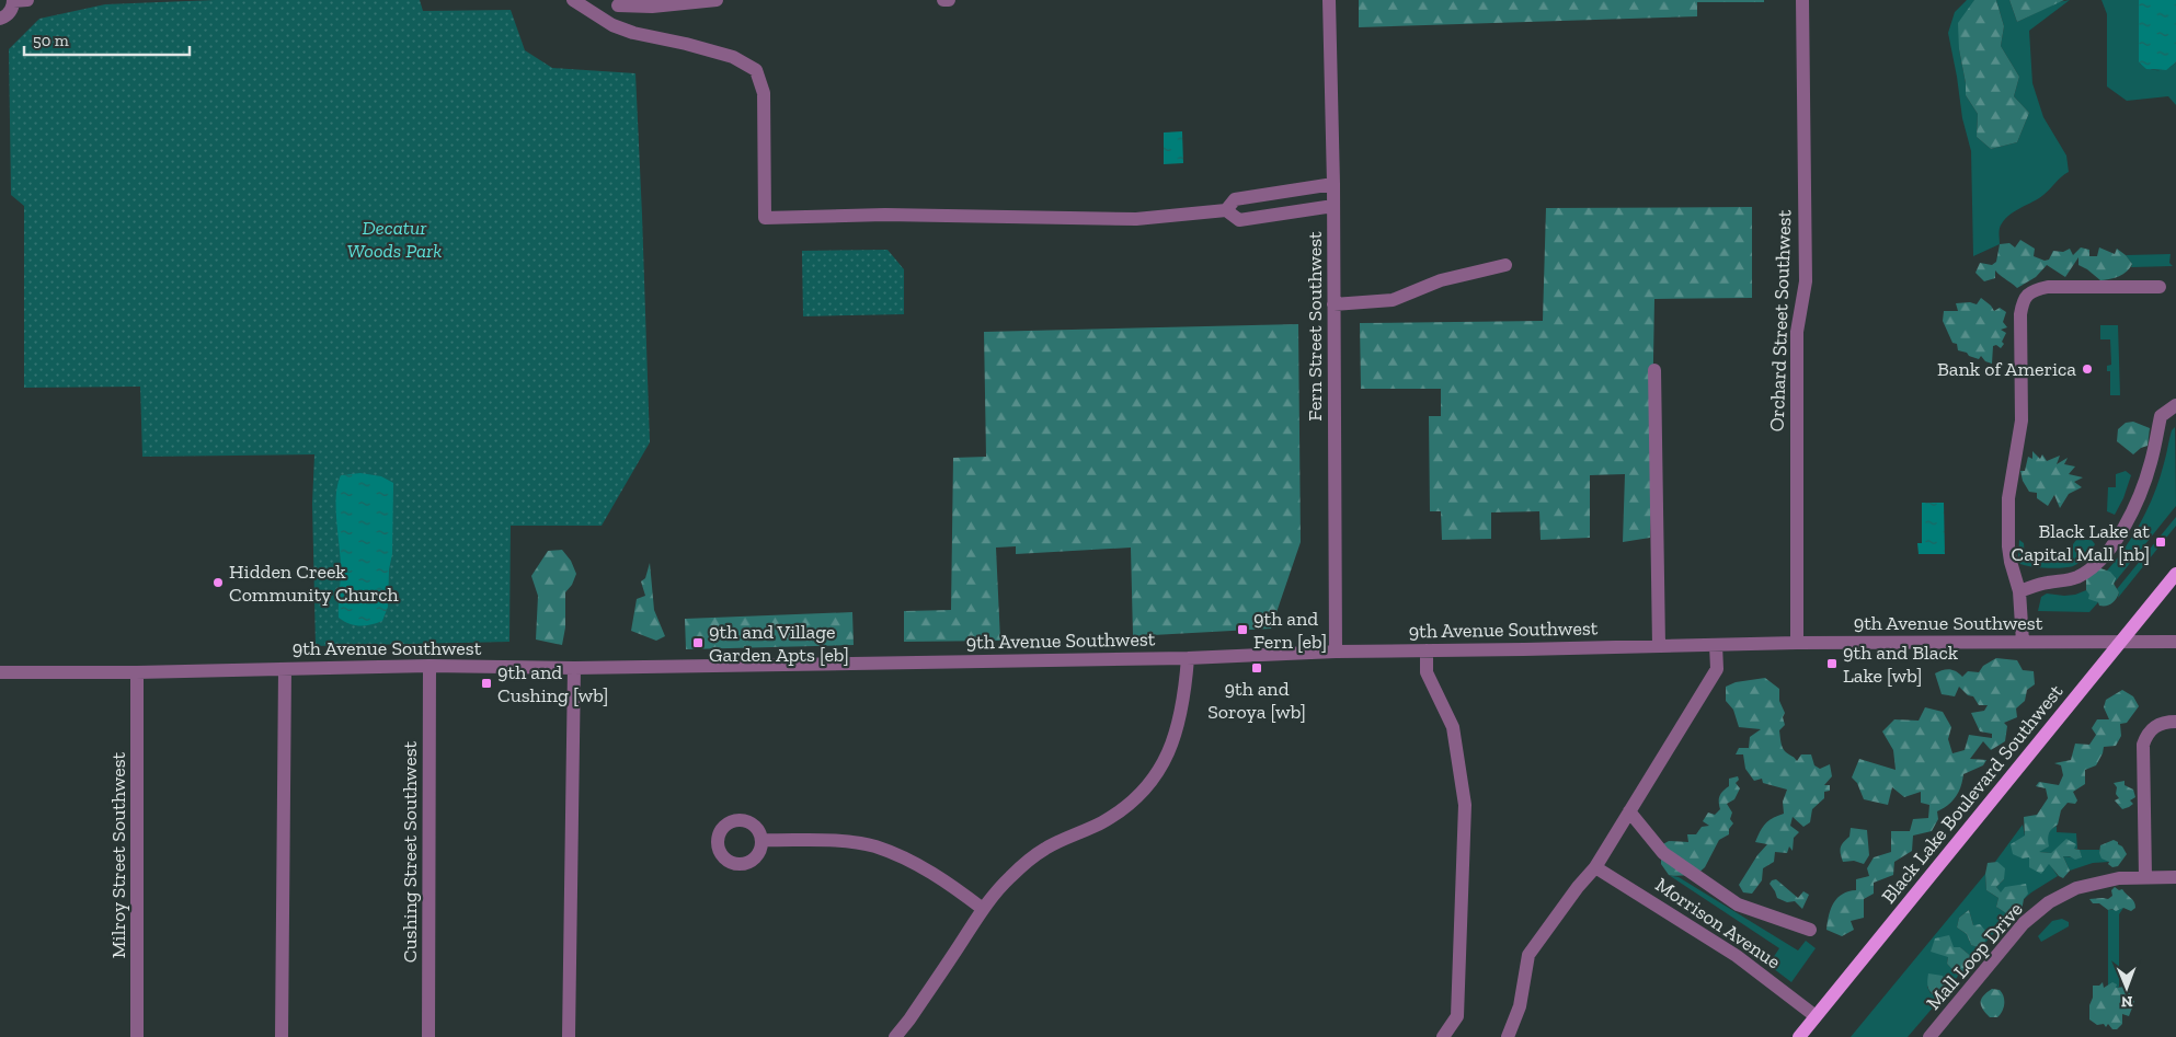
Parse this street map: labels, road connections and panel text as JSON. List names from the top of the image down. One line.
{"streets":{"main road":["Black Lake Boulevard Southwest"],"street":["Orchard Street Southwest","Fern Street Southwest","9th Avenue Southwest","Cushing Street Southwest","Milroy Street Southwest","Morrison Avenue","Mall Loop Drive"]},"crossings":[["Orchard Street Southwest","9th Avenue Southwest"],["Fern Street Southwest","9th Avenue Southwest"],["9th Avenue Southwest","Black Lake Boulevard Southwest"],["9th Avenue Southwest","Cushing Street Southwest"],["9th Avenue Southwest","Milroy Street Southwest"],["Black Lake Boulevard Southwest","Morrison Avenue"]],"parks":["Decatur Woods Park"],"places":{"other":["Bank of America","Hidden Creek Community Church"],"transit":["Black Lake at Capital Mall [nb]","9th and Fern [eb]","9th and Village Garden Apts [eb]","9th and Black Lake [wb]","9th and Soroya [wb]","9th and Cushing [wb]"]},"scale_bar":"50 m","north":"bottom"}
